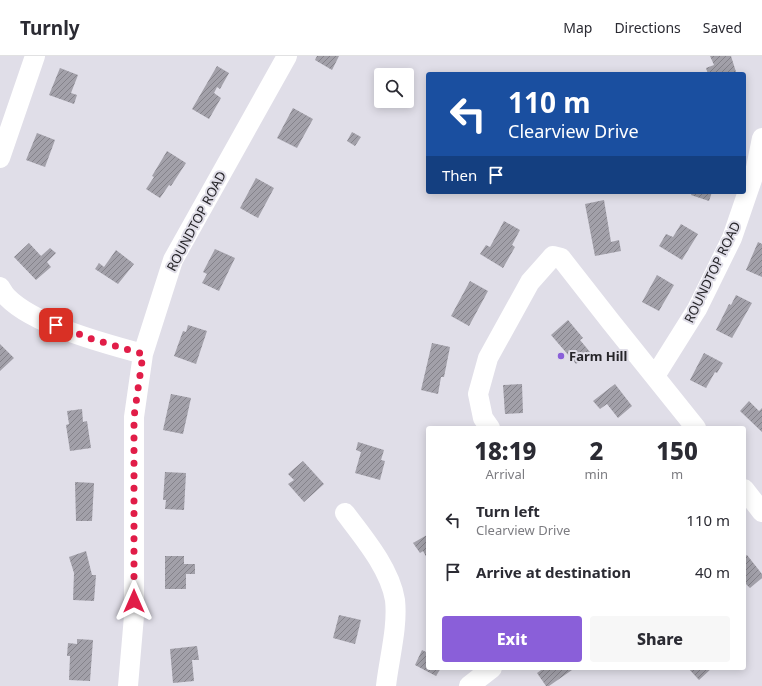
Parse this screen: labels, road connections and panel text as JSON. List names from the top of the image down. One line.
{"streets":{"street":["ROUNDTOP ROAD"]},"places":["Farm Hill"],"page":{"header":"Turnly","nav":["Map","Directions","Saved"],"turn":["110 m","Clearview Drive"],"then":"Then","eta":["18:19","Arrival","2","min","150","m"],"list":[{"name":"Turn left","note":"Clearview Drive","value":"110 m"},{"name":"Arrive at destination","value":"40 m"}],"buttons":["Exit","Share"]}}
